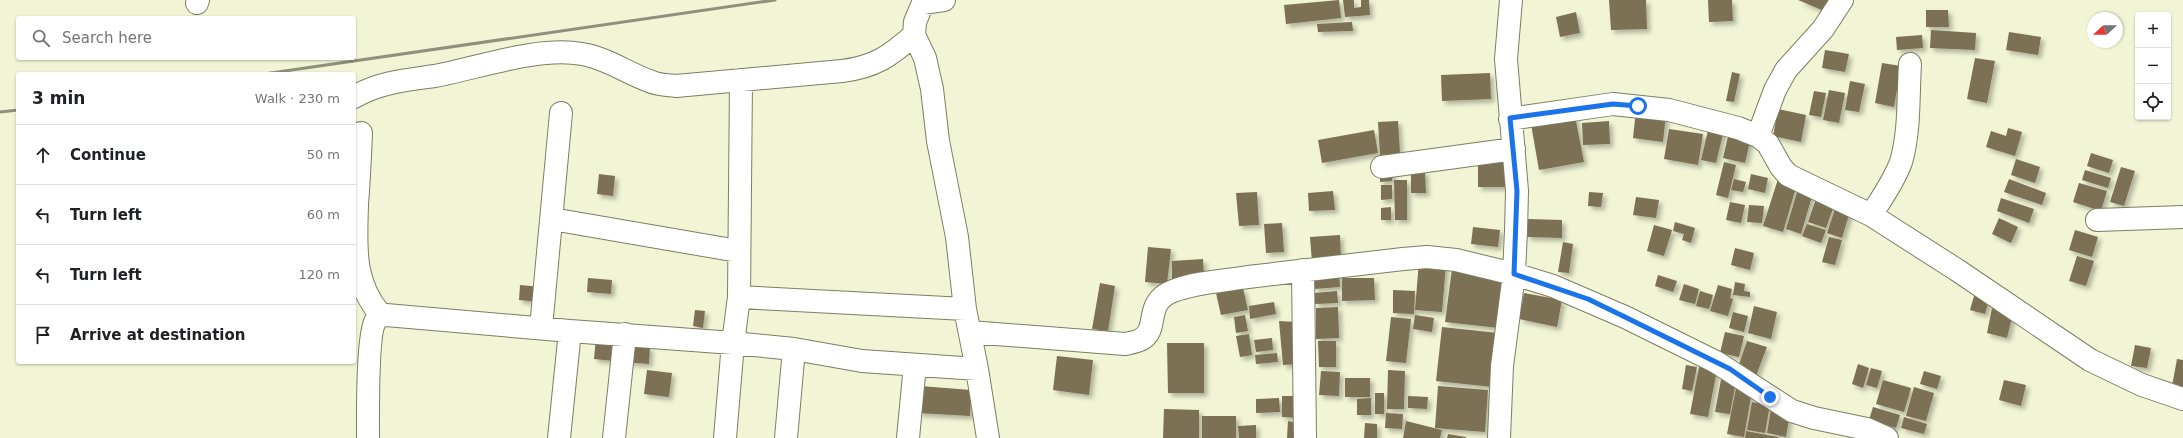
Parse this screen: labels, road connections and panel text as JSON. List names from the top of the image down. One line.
{"north":"left","page":{"map_buttons":["+","−"],"search":"Search here","heading":["3 min","Walk · 230 m"],"list":[["Continue","50 m"],["Turn left","60 m"],["Turn left","120 m"],"Arrive at destination"]}}
